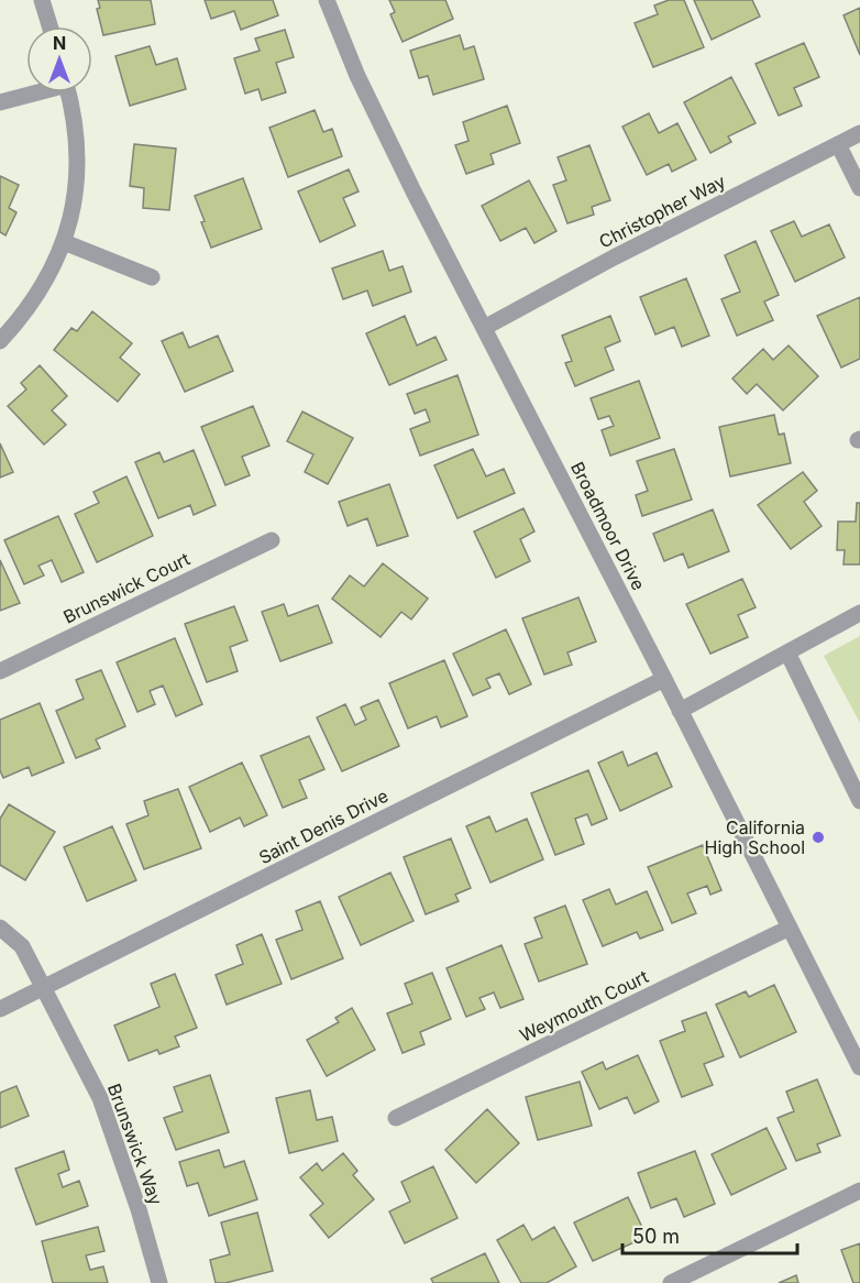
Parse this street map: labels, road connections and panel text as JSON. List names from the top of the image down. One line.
{"streets":{"street":["Christopher Way","Broadmoor Drive","Brunswick Court","Saint Denis Drive","Weymouth Court","Brunswick Way"]},"crossings":[["Christopher Way","Broadmoor Drive"],["Broadmoor Drive","Saint Denis Drive"],["Broadmoor Drive","Weymouth Court"],["Saint Denis Drive","Brunswick Way"]],"places":["California High School"],"scale_bar":"50 m","north":"top"}
